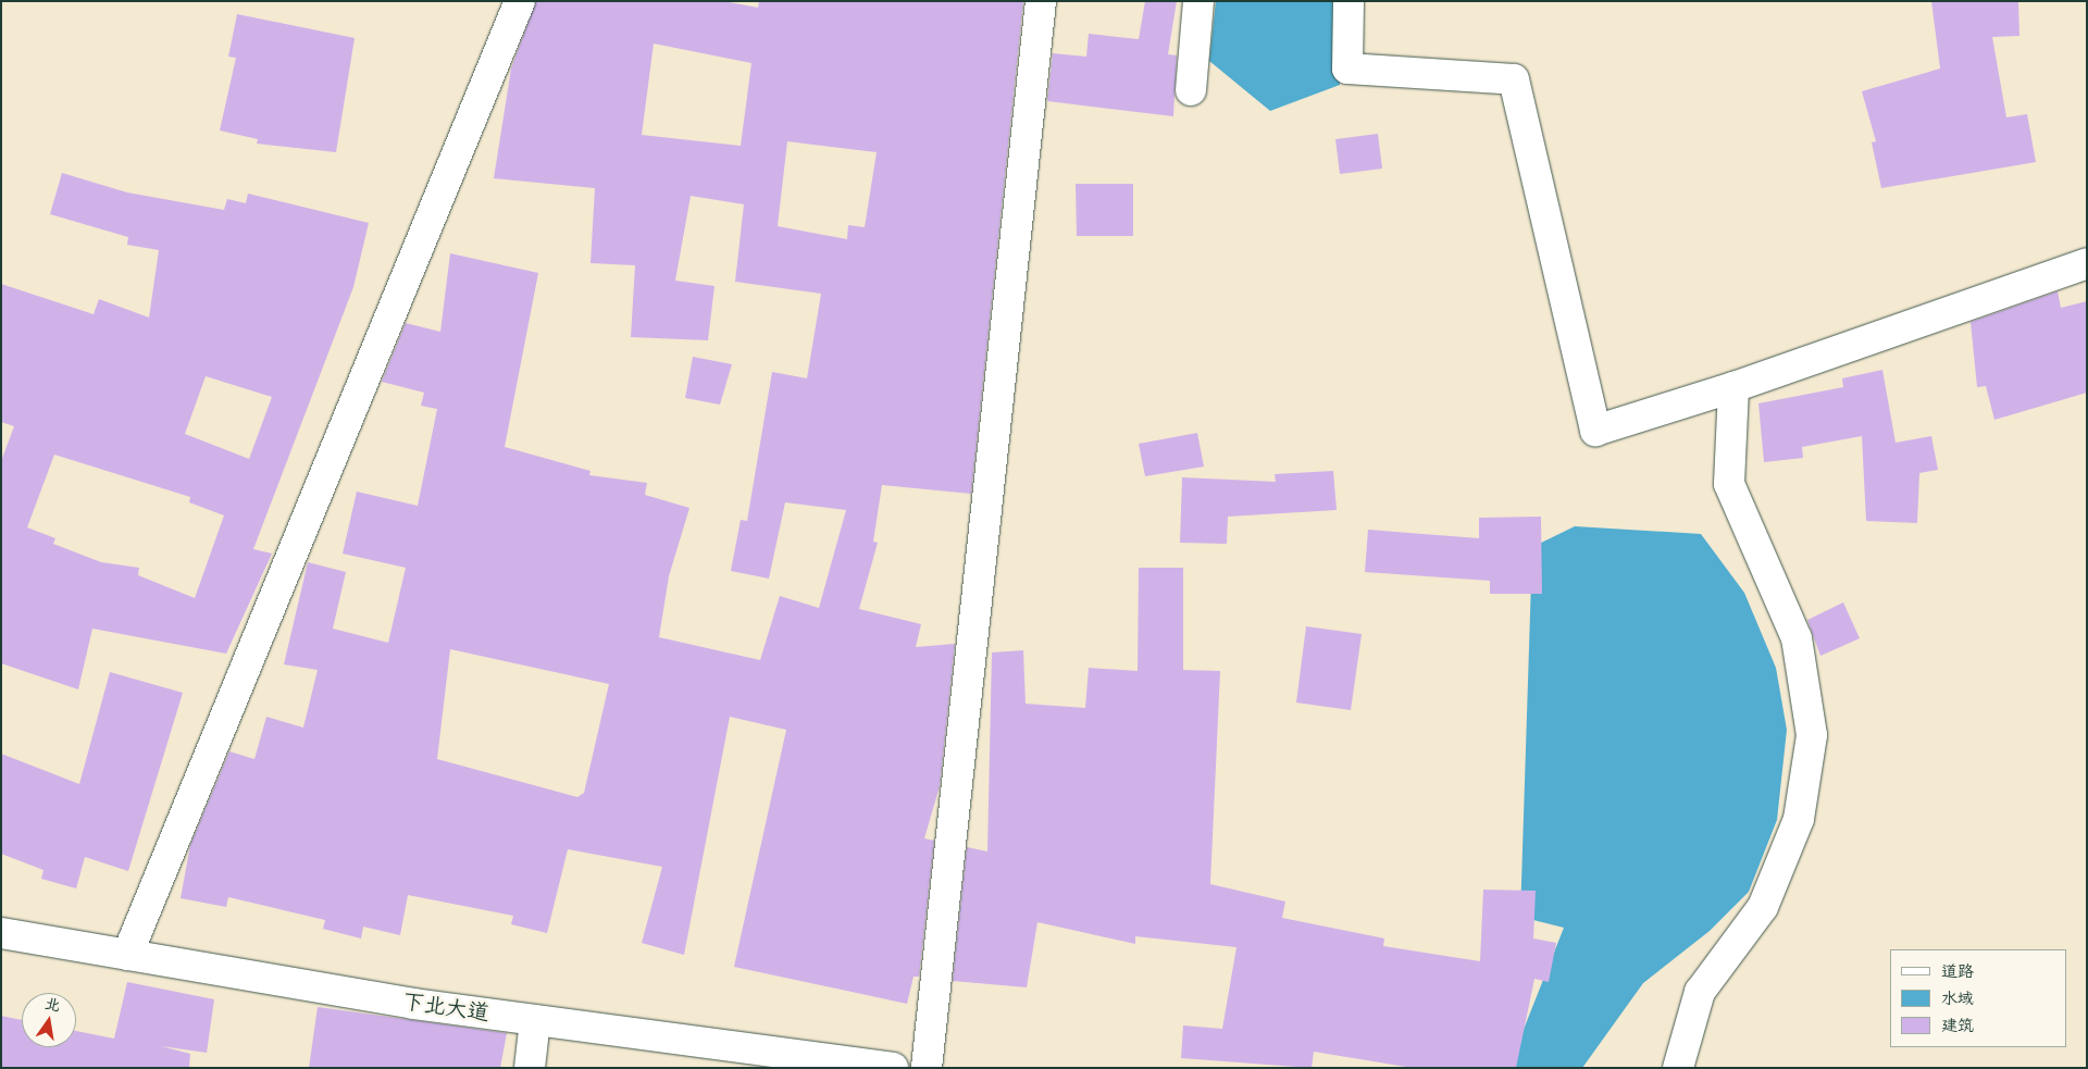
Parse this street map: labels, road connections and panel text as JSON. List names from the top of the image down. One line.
{"streets":{"street":["下北大道"]},"legend":["道路","水域","建筑"],"north":"top"}
